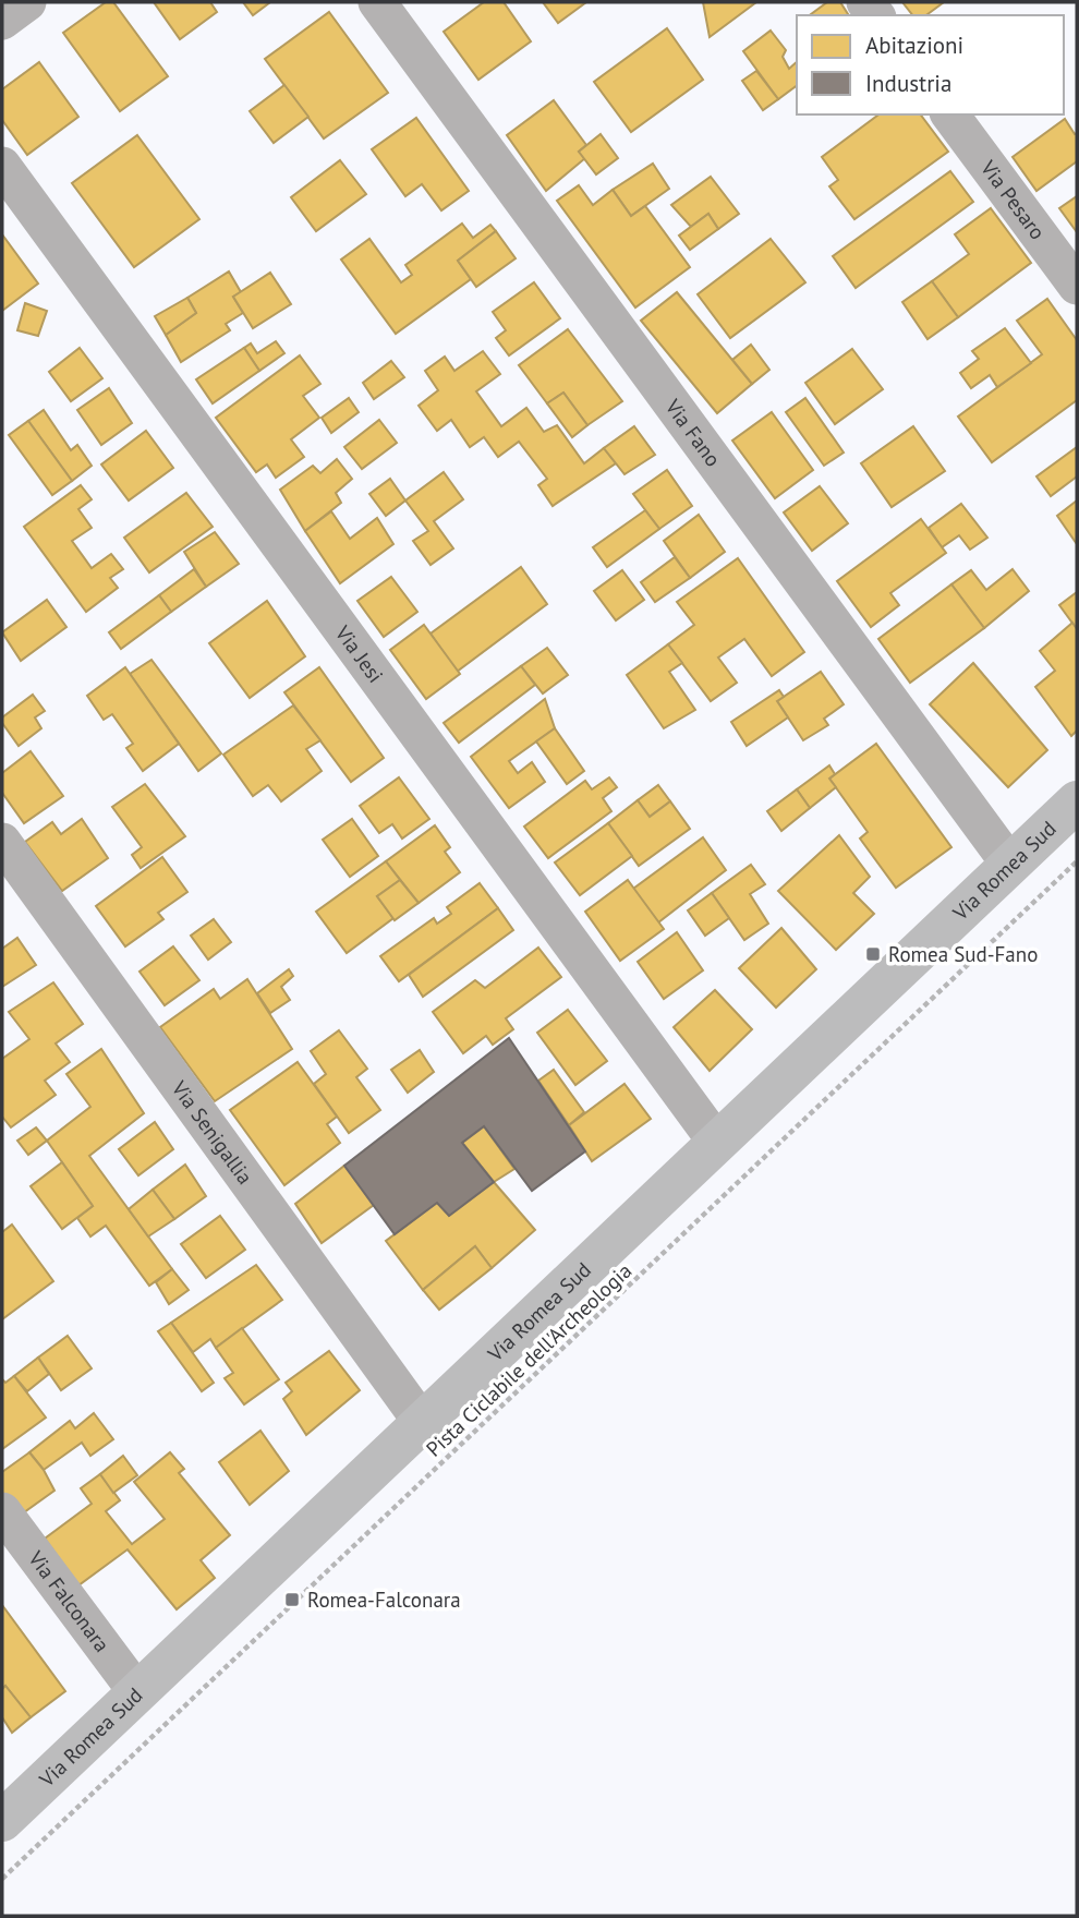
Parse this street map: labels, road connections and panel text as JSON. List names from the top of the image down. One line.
{"streets":{"main road":["Via Romea Sud"],"street":["Via Pesaro","Via Fano","Via Jesi","Via Senigallia","Via Falconara"],"path":["Pista Ciclabile dell'Archeologia"]},"crossings":[["Via Fano","Via Romea Sud"],["Via Jesi","Via Romea Sud"],["Via Romea Sud","Via Senigallia"],["Via Romea Sud","Via Falconara"]],"places":{"transit":["Romea Sud-Fano","Romea-Falconara"]},"legend":["Abitazioni","Industria"]}
